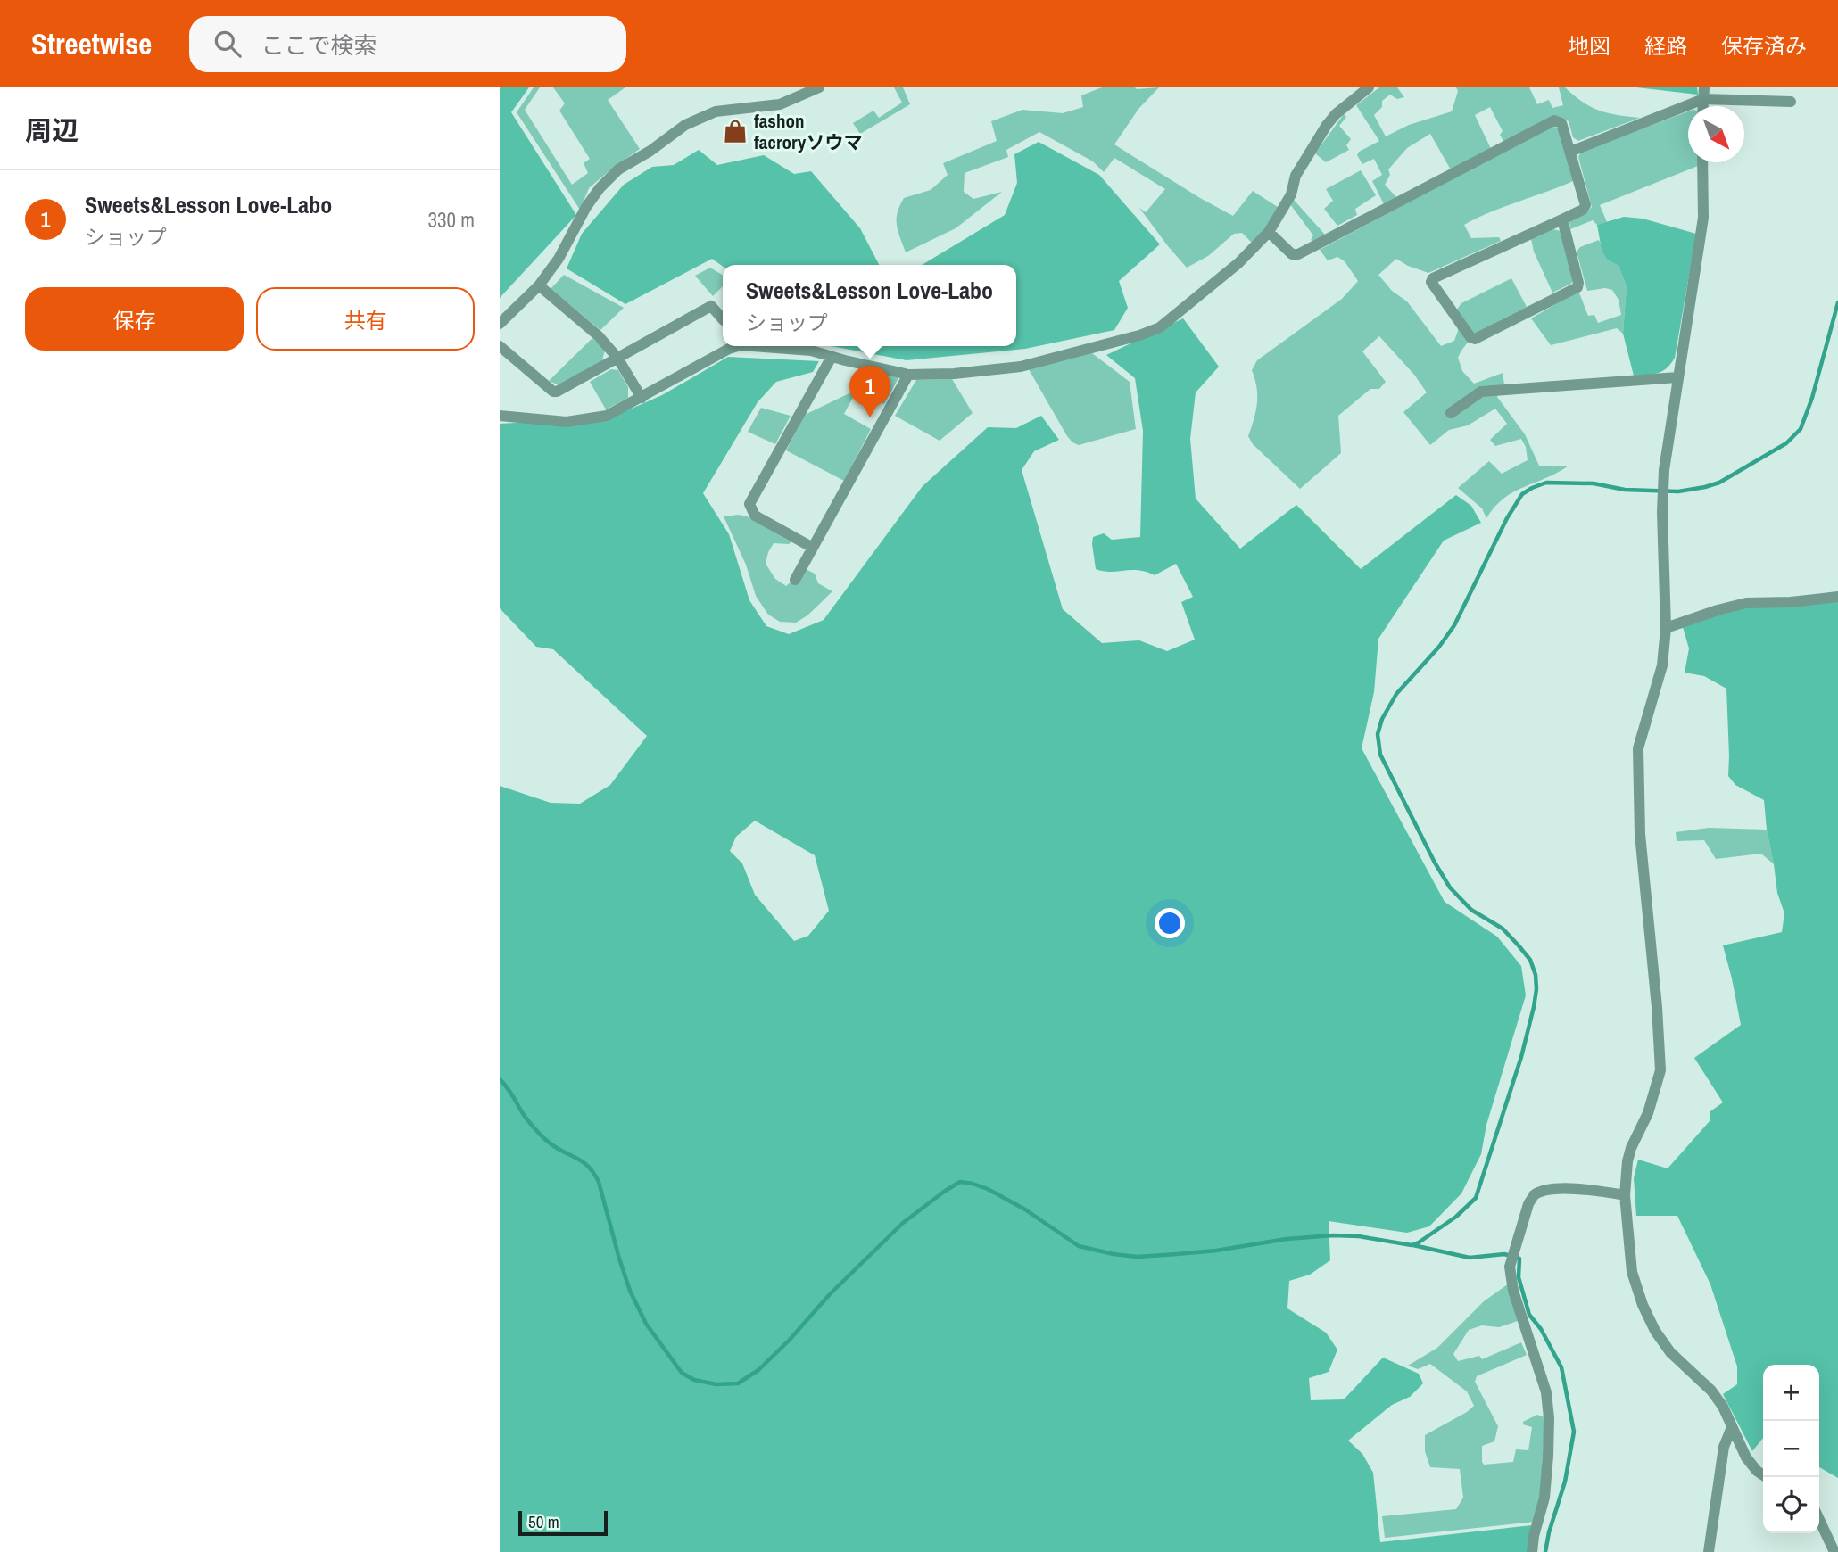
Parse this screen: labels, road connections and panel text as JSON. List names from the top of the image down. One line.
{"places":{"shop":["fashon facroryソウマ"]},"scale_bar":"50 m","north":"bottom right","page":{"header":"Streetwise","search":"ここで検索","nav":["地図","経路","保存済み"],"heading":"周辺","list":[{"mark":"1","name":"Sweets&Lesson Love-Labo","note":"ショップ","value":"330 m"}],"popup":["Sweets&Lesson Love-Labo","ショップ"],"buttons":["保存","共有"],"pins":"1","map_buttons":["+","−"],"scale":"50 m"}}
